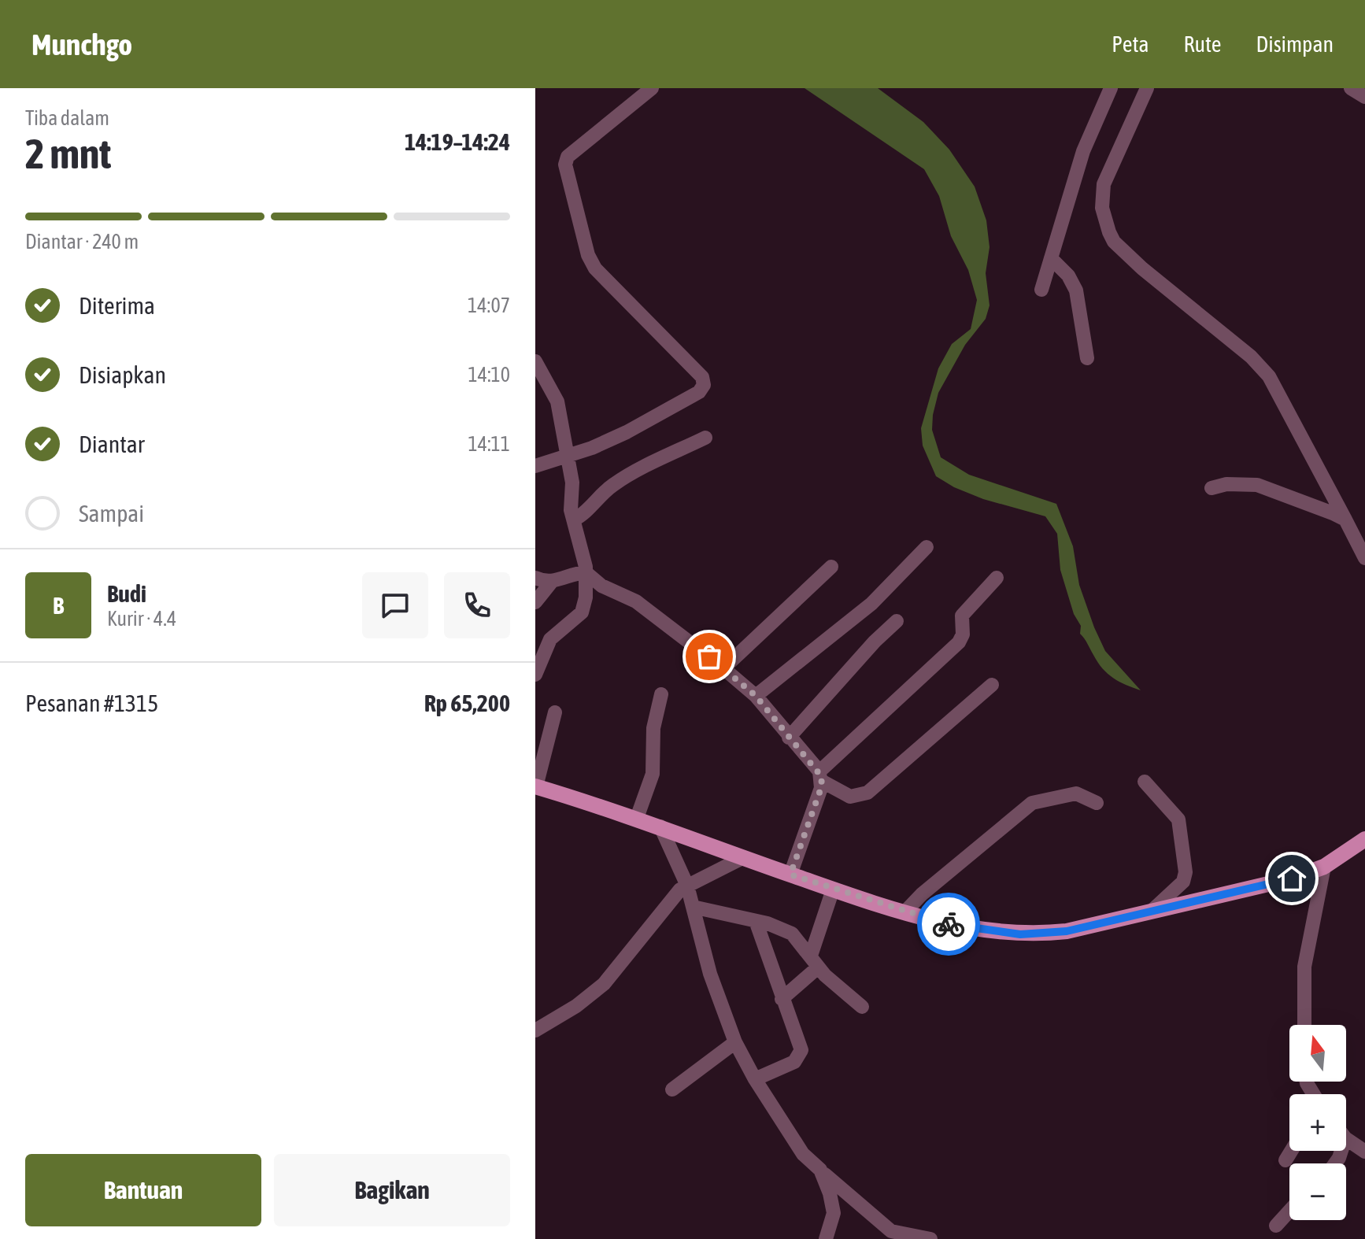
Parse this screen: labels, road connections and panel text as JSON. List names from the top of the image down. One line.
{"north":"top","page":{"header":"Munchgo","nav":["Peta","Rute","Disimpan"],"heading":["2 mnt","Tiba dalam","14:19–14:24"],"panel":["Budi","Kurir · 4.4","Pesanan #1315","Rp 65,200"],"bar":"Diantar · 240 m","list":[["Diterima","14:07"],["Disiapkan","14:10"],["Diantar","14:11"],"Sampai"],"round":"B","map_buttons":["+","−"],"buttons":["Bantuan","Bagikan"]}}
